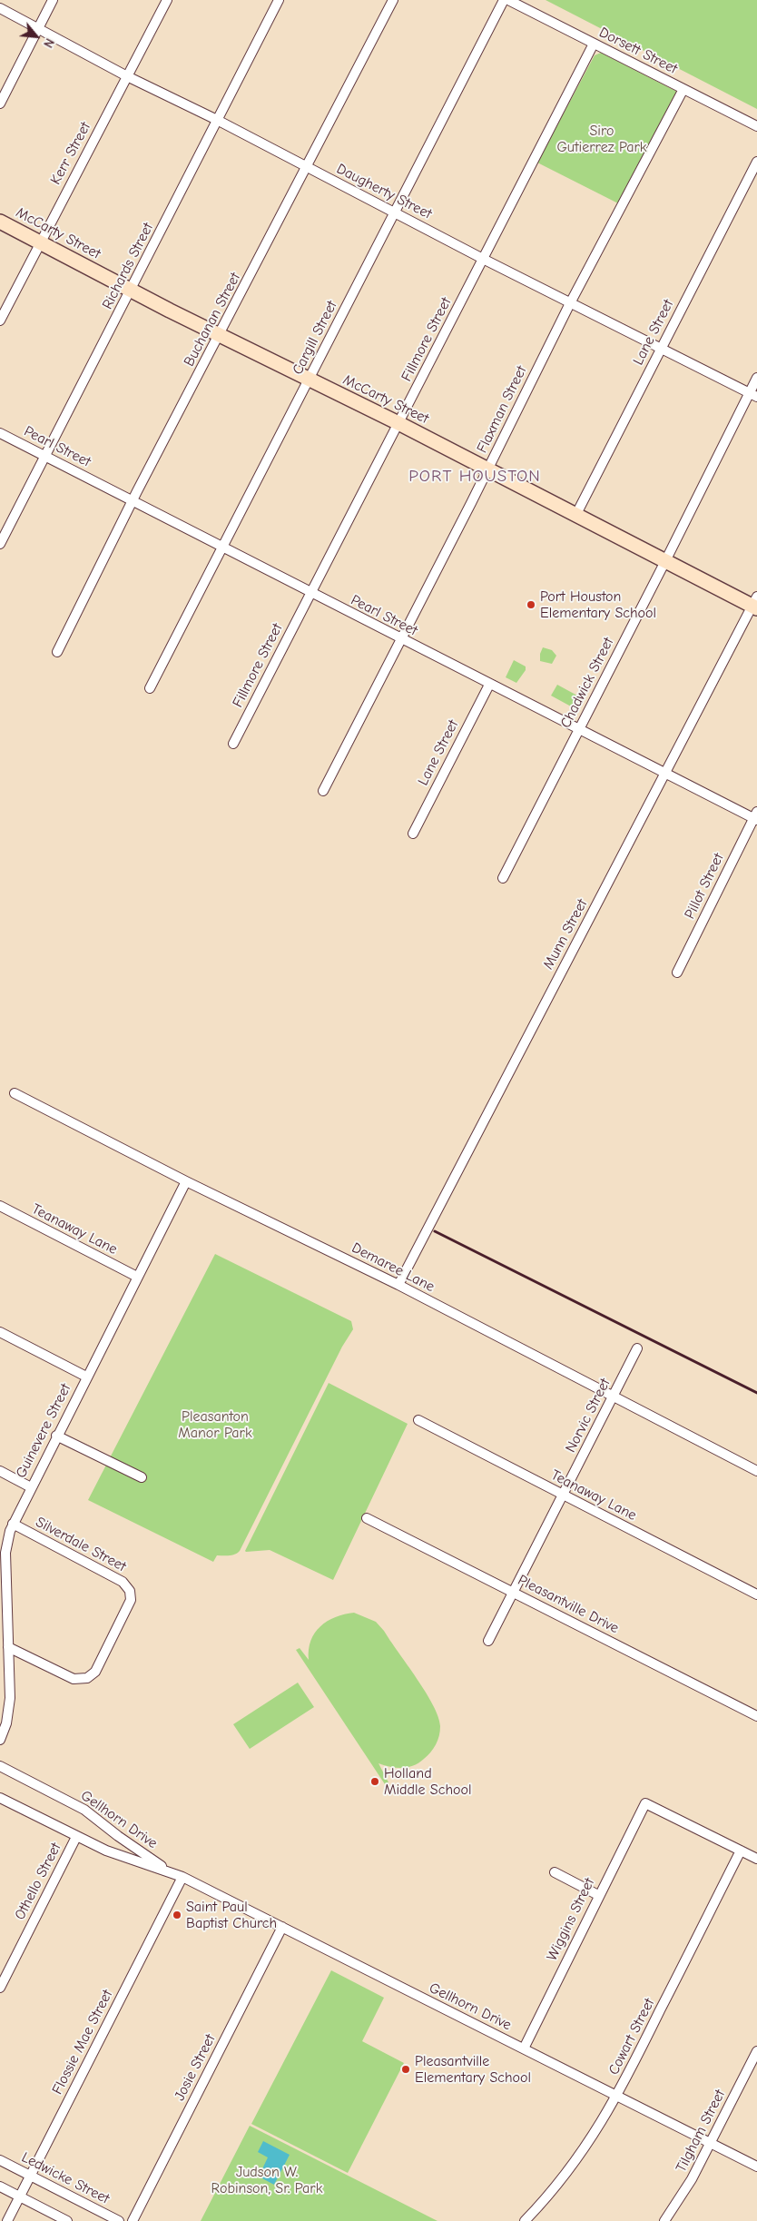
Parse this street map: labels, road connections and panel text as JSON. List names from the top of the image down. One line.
{"streets":{"main road":["McCarty Street"],"street":["Dorsett Street","Kerr Street","Daugherty Street","Richards Street","Buchanan Street","Lane Street","Cargill Street","Fillmore Street","Flaxman Street","Pearl Street","Chadwick Street","Pillot Street","Munn Street","Teanaway Lane","Demaree Lane","Norvic Street","Guinevere Street","Silverdale Street","Pleasantville Drive","Gellhorn Drive","Othello Street","Wiggins Street","Cowart Street","Flossie Mae Street","Josie Street","Tilgham Street","Ledwicke Street"]},"crossings":[["Dorsett Street","Fillmore Street"],["Dorsett Street","Flaxman Street"],["Kerr Street","Daugherty Street"],["Kerr Street","McCarty Street"],["Daugherty Street","Richards Street"],["Daugherty Street","Buchanan Street"],["Daugherty Street","Lane Street"],["Daugherty Street","Cargill Street"],["Daugherty Street","Fillmore Street"],["Daugherty Street","Flaxman Street"],["Daugherty Street","Chadwick Street"],["McCarty Street","Richards Street"],["McCarty Street","Buchanan Street"],["McCarty Street","Lane Street"],["McCarty Street","Cargill Street"],["McCarty Street","Fillmore Street"],["McCarty Street","Flaxman Street"],["McCarty Street","Chadwick Street"],["McCarty Street","Munn Street"],["Richards Street","Pearl Street"],["Buchanan Street","Pearl Street"],["Lane Street","Pearl Street"],["Cargill Street","Pearl Street"],["Fillmore Street","Pearl Street"],["Flaxman Street","Pearl Street"],["Pearl Street","Chadwick Street"],["Pearl Street","Pillot Street"],["Pearl Street","Munn Street"],["Munn Street","Demaree Lane"],["Teanaway Lane","Norvic Street"],["Teanaway Lane","Guinevere Street"],["Demaree Lane","Norvic Street"],["Demaree Lane","Guinevere Street"],["Norvic Street","Pleasantville Drive"],["Guinevere Street","Silverdale Street"],["Gellhorn Drive","Othello Street"],["Gellhorn Drive","Wiggins Street"],["Gellhorn Drive","Cowart Street"],["Gellhorn Drive","Flossie Mae Street"],["Gellhorn Drive","Josie Street"],["Gellhorn Drive","Tilgham Street"],["Wiggins Street","Cowart Street"],["Flossie Mae Street","Ledwicke Street"]],"districts":["PORT HOUSTON"],"parks":["Siro Gutierrez Park","Pleasanton Manor Park","Judson W. Robinson, Sr. Park"],"places":["Port Houston Elementary School","Holland Middle School","Saint Paul Baptist Church","Pleasantville Elementary School"],"north":"bottom right"}
